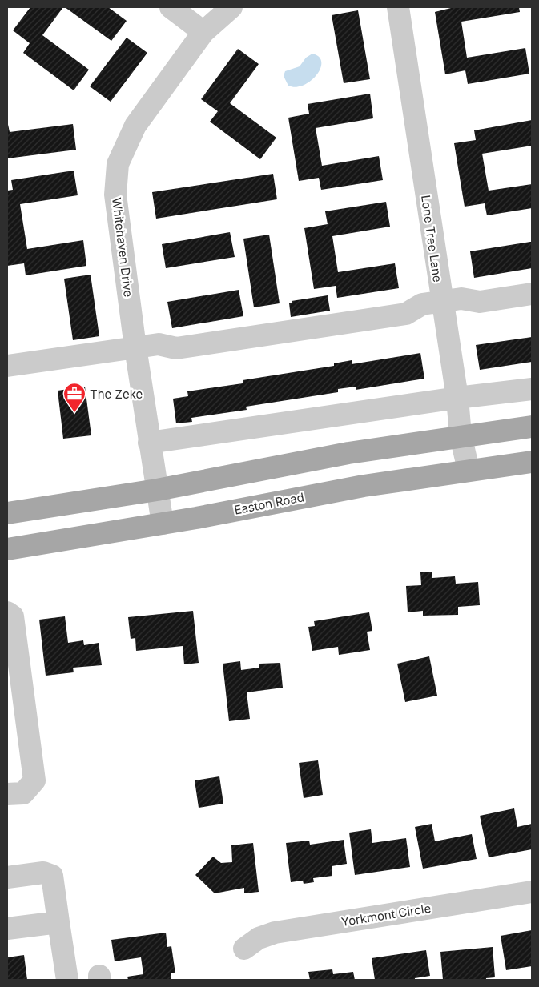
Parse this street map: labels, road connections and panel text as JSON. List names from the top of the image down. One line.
{"streets":{"main road":["Easton Road"],"street":["Lone Tree Lane","Whitehaven Drive","Yorkmont Circle"]},"crossings":[["Lone Tree Lane","Easton Road"],["Whitehaven Drive","Easton Road"]],"places":{"office":["The Zeke"]}}
